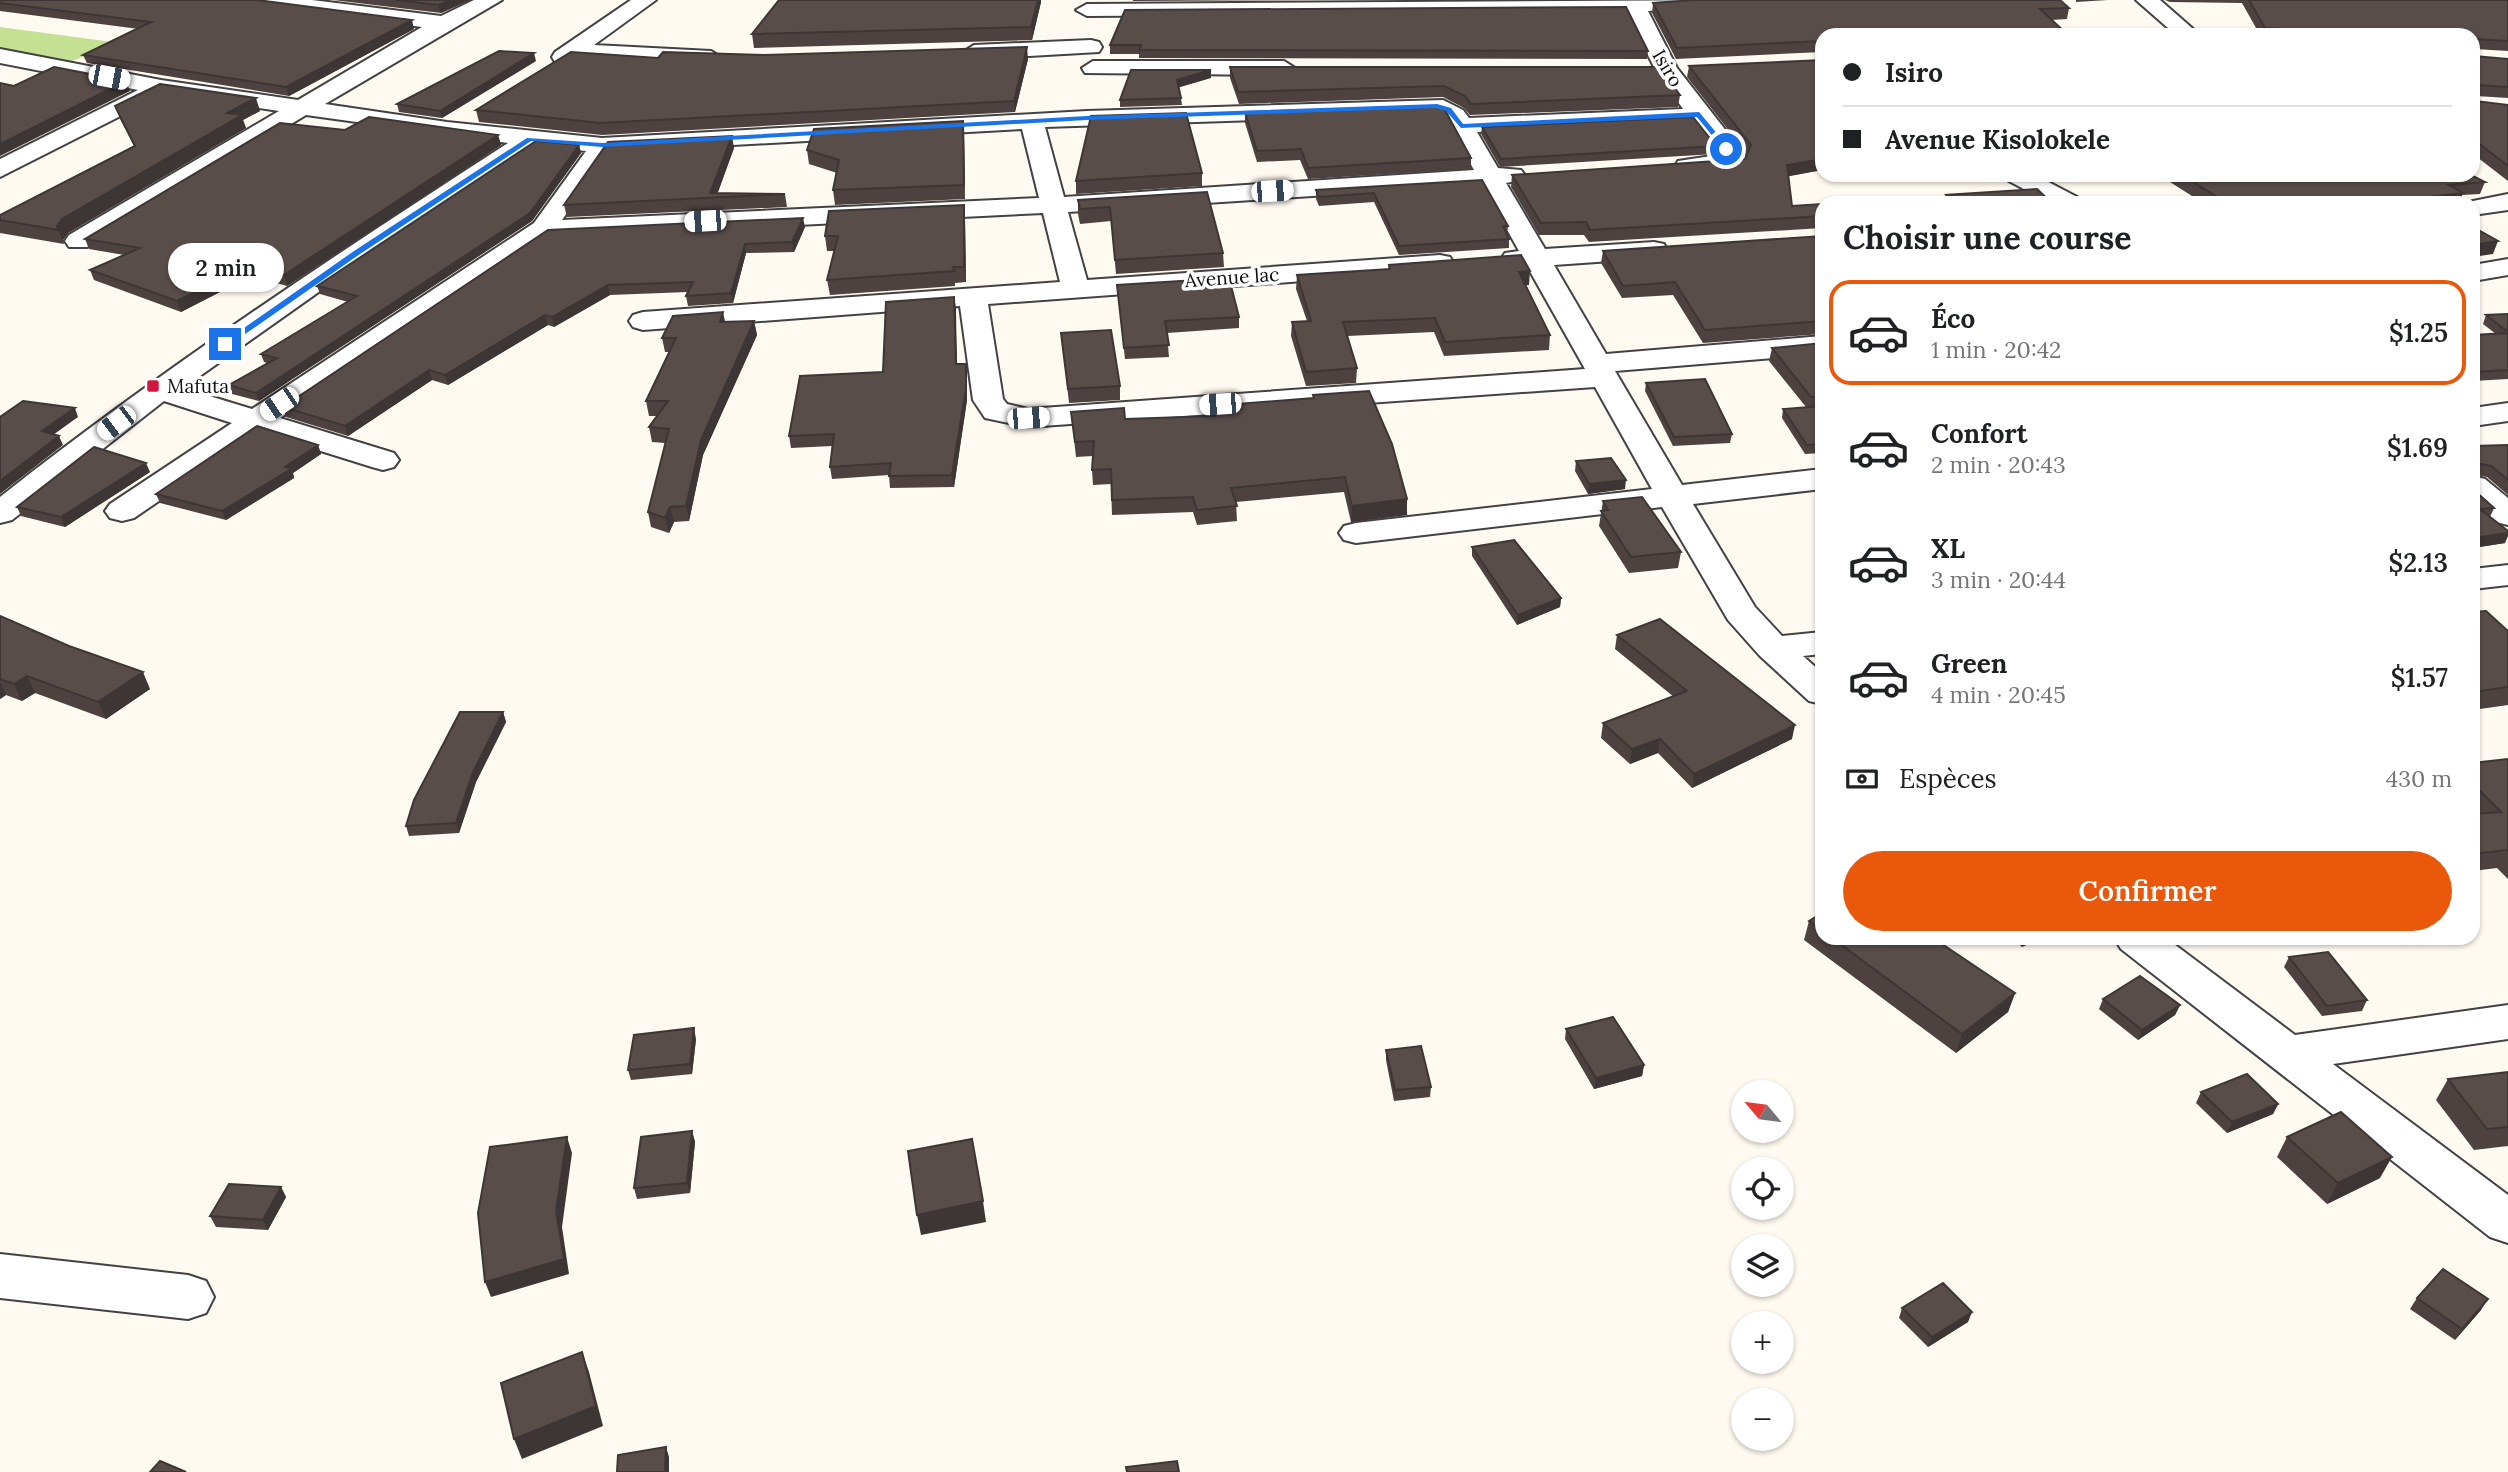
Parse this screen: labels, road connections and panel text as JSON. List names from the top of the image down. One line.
{"streets":{"street":["Isiro","Avenue lac"]},"places":{"transit":["Mafuta"]},"north":"top left","page":{"banner":["Isiro","Avenue Kisolokele"],"heading":"Choisir une course","bubble":"2 min","list":[{"name":"Éco","note":"1 min · 20:42","value":"$1.25"},{"name":"Confort","note":"2 min · 20:43","value":"$1.69"},{"name":"XL","note":"3 min · 20:44","value":"$2.13"},{"name":"Green","note":"4 min · 20:45","value":"$1.57"}],"pay":["Espèces","430 m"],"buttons":"Confirmer","map_buttons":["+","−"]}}
